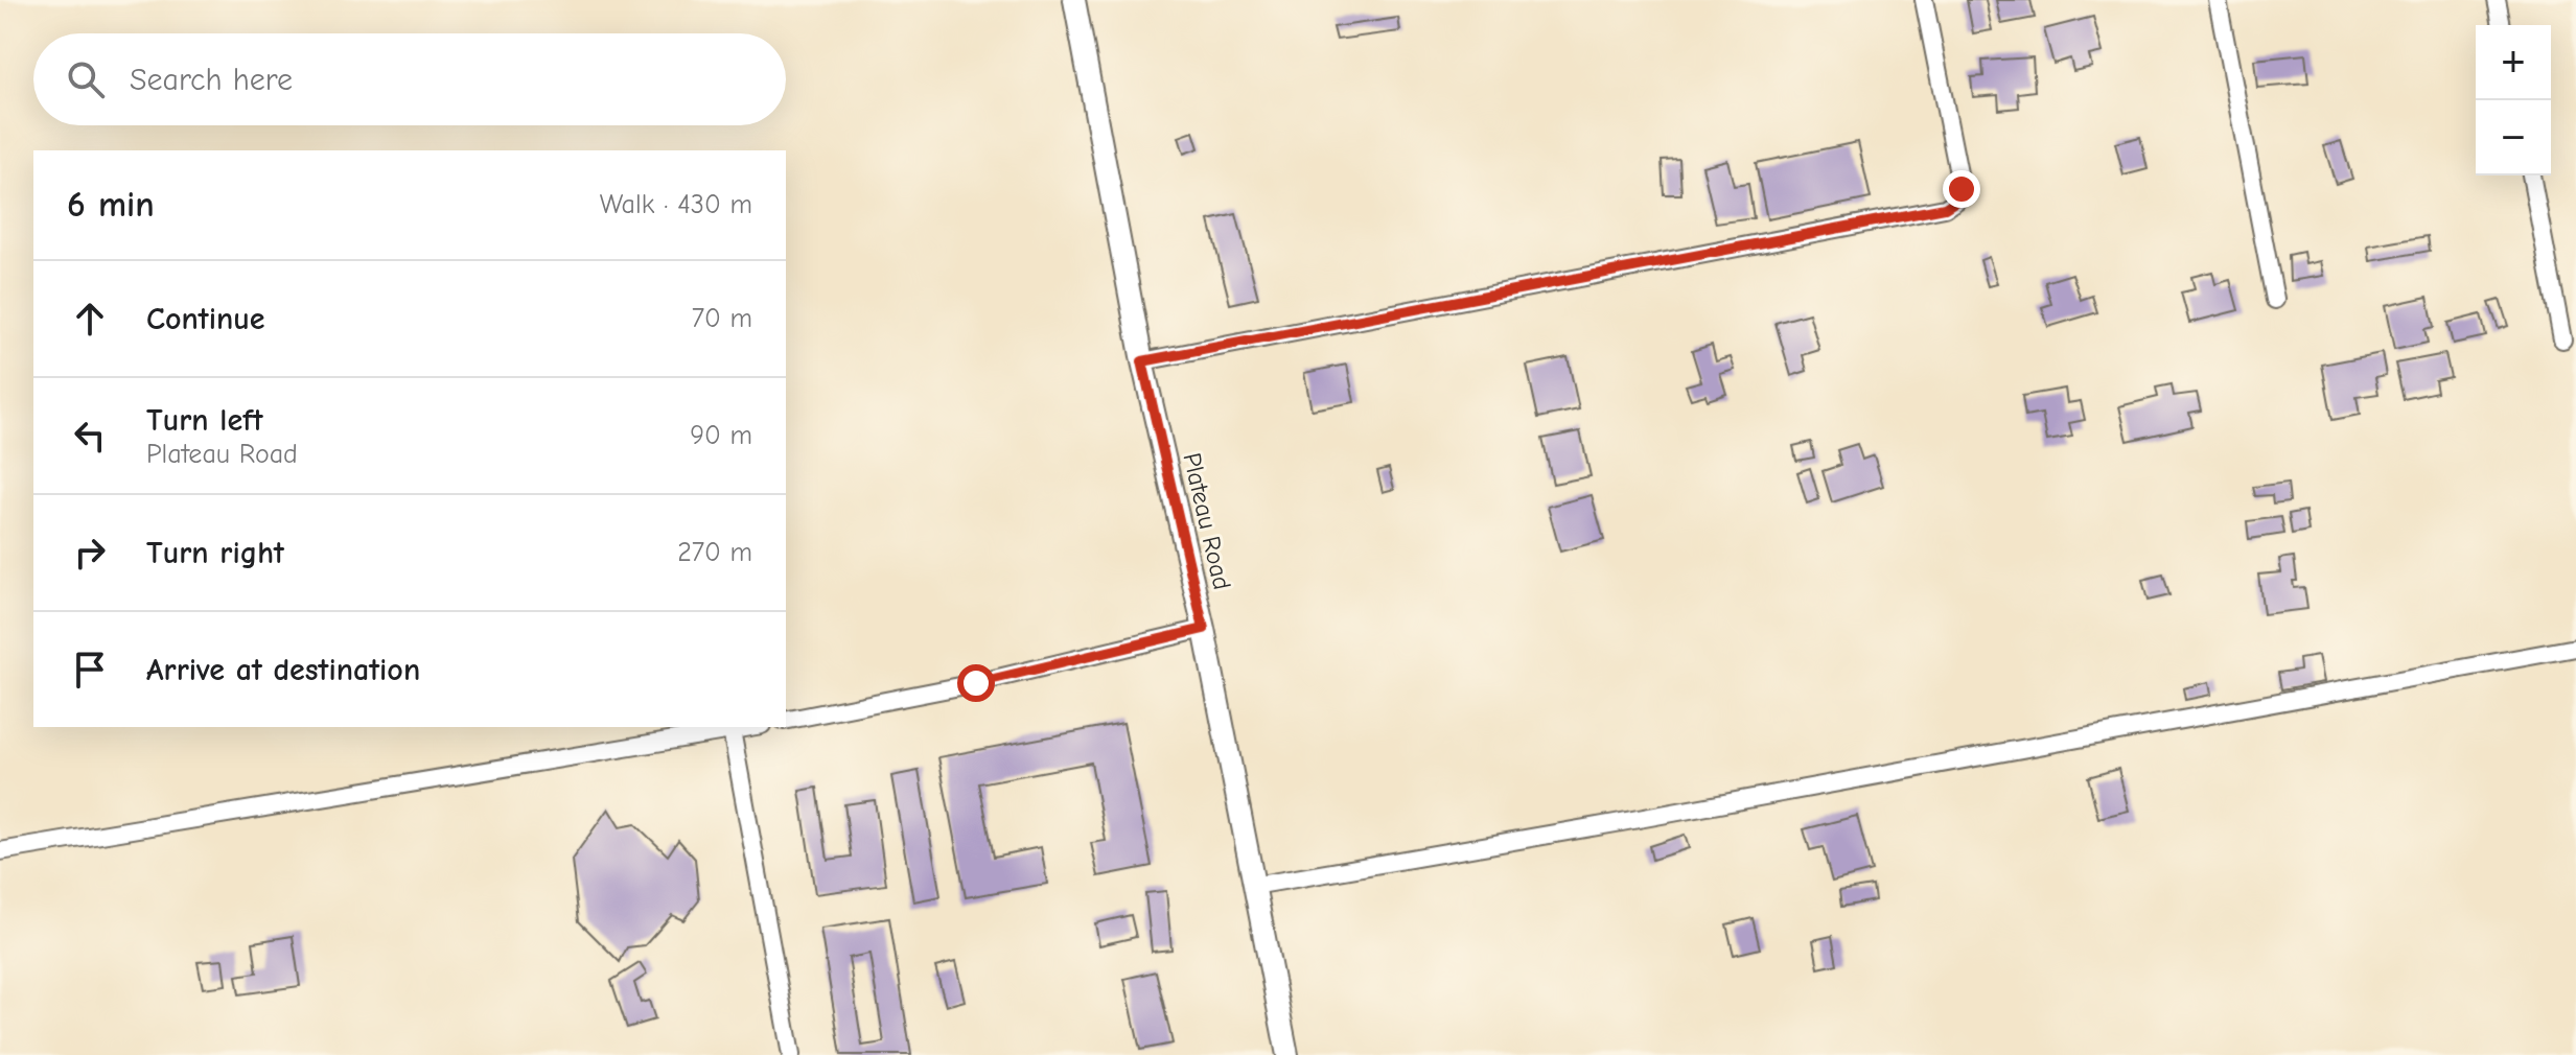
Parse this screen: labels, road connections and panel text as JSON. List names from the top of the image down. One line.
{"streets":{"street":["Plateau Road"]},"page":{"map_buttons":["+","−"],"search":"Search here","heading":["6 min","Walk · 430 m"],"list":[["Continue","70 m"],["Turn left","Plateau Road","90 m"],["Turn right","270 m"],"Arrive at destination"]}}
